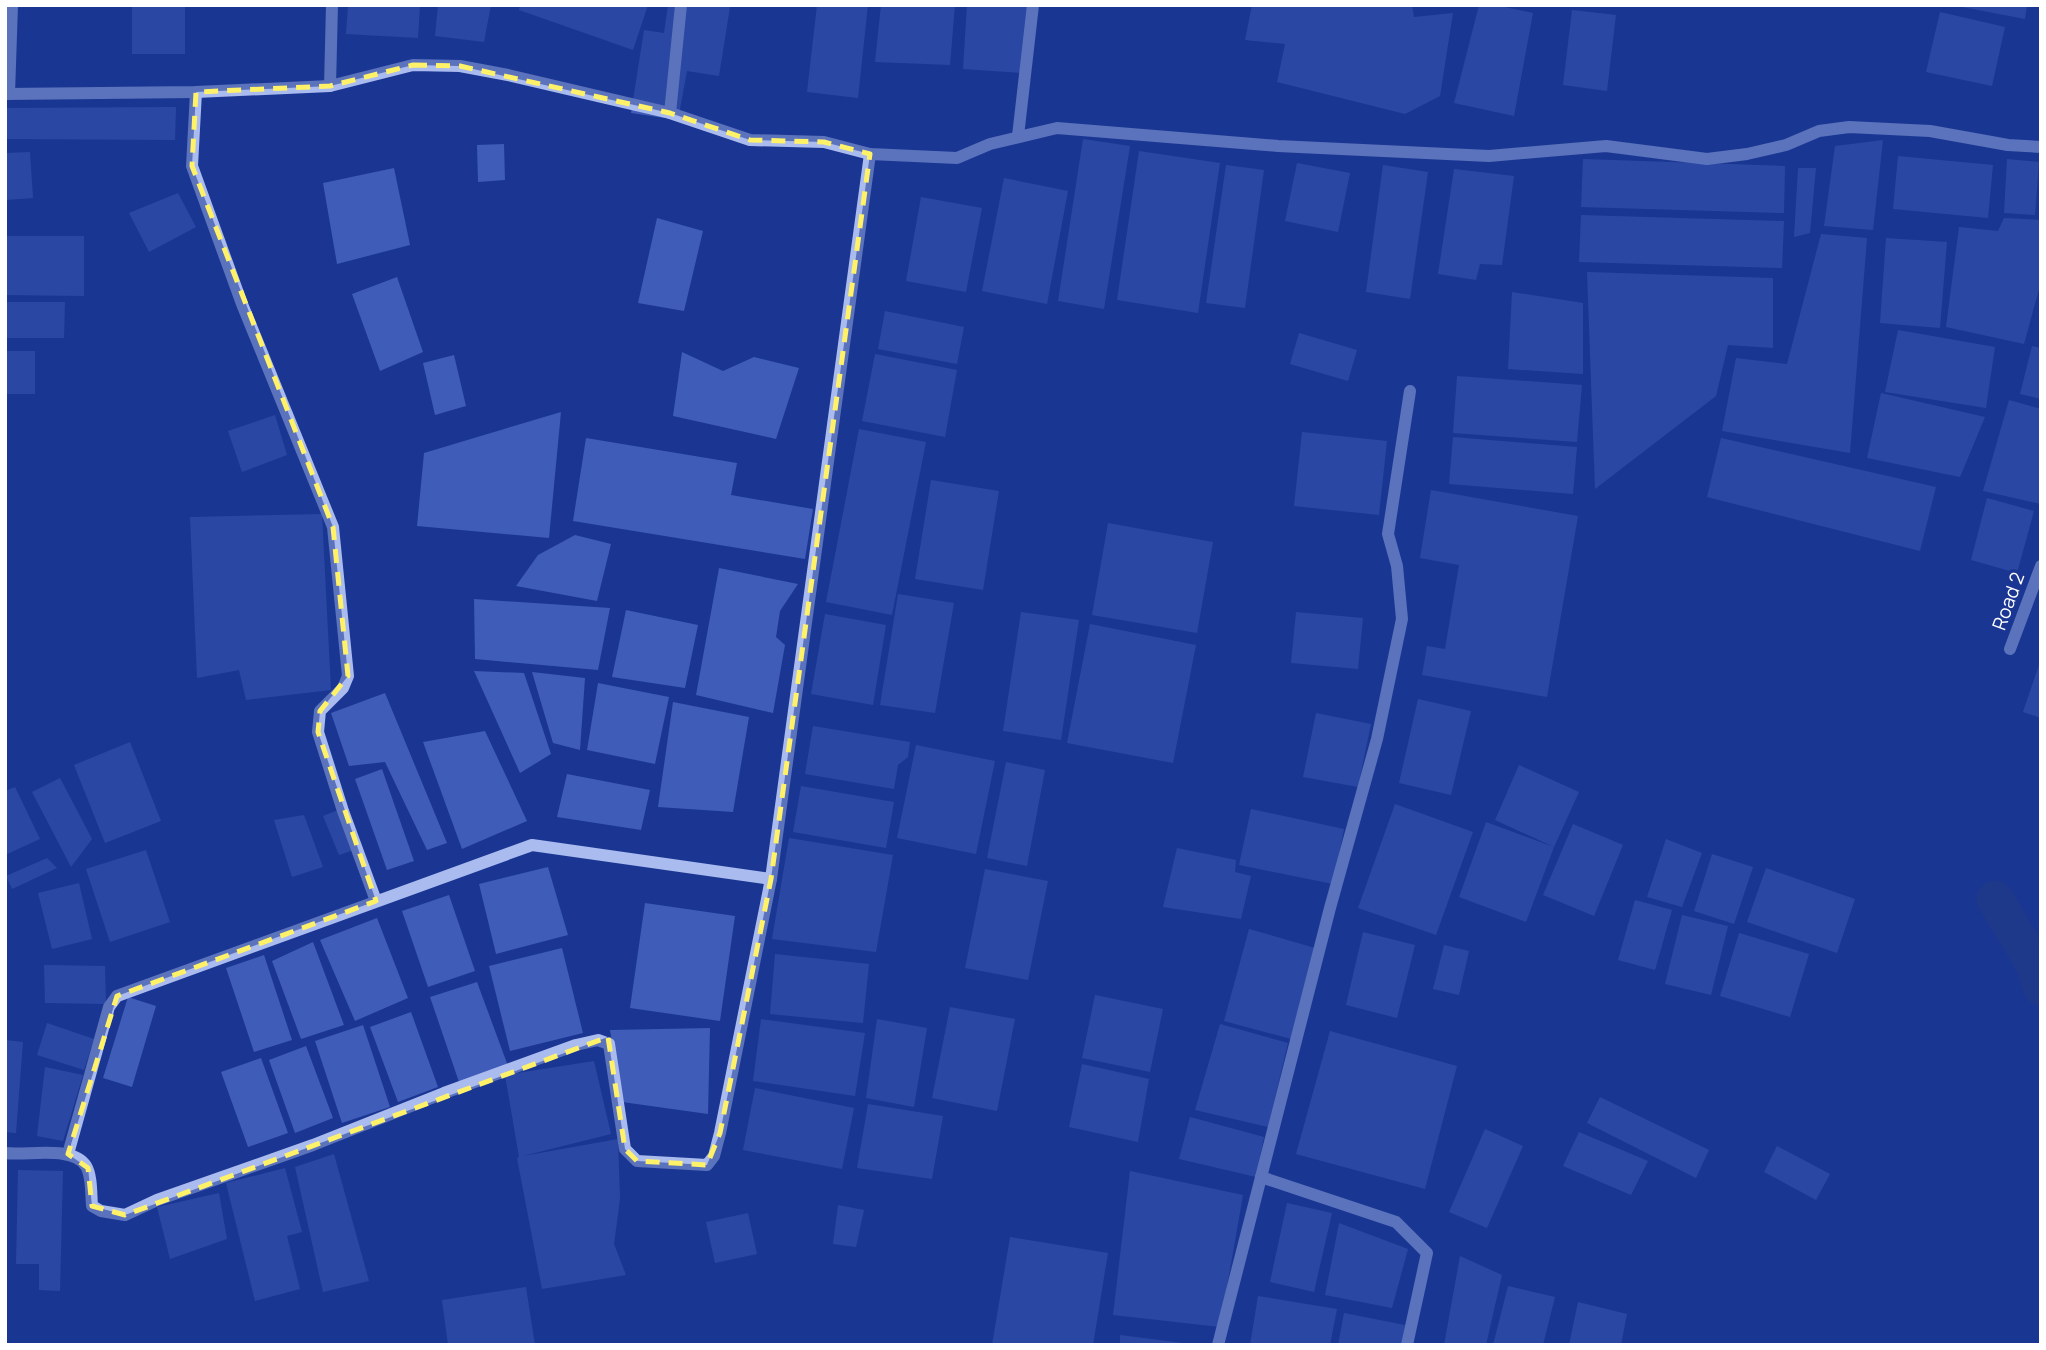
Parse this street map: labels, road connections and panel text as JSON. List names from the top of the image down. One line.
{"streets":{"street":["Road 2"]}}
